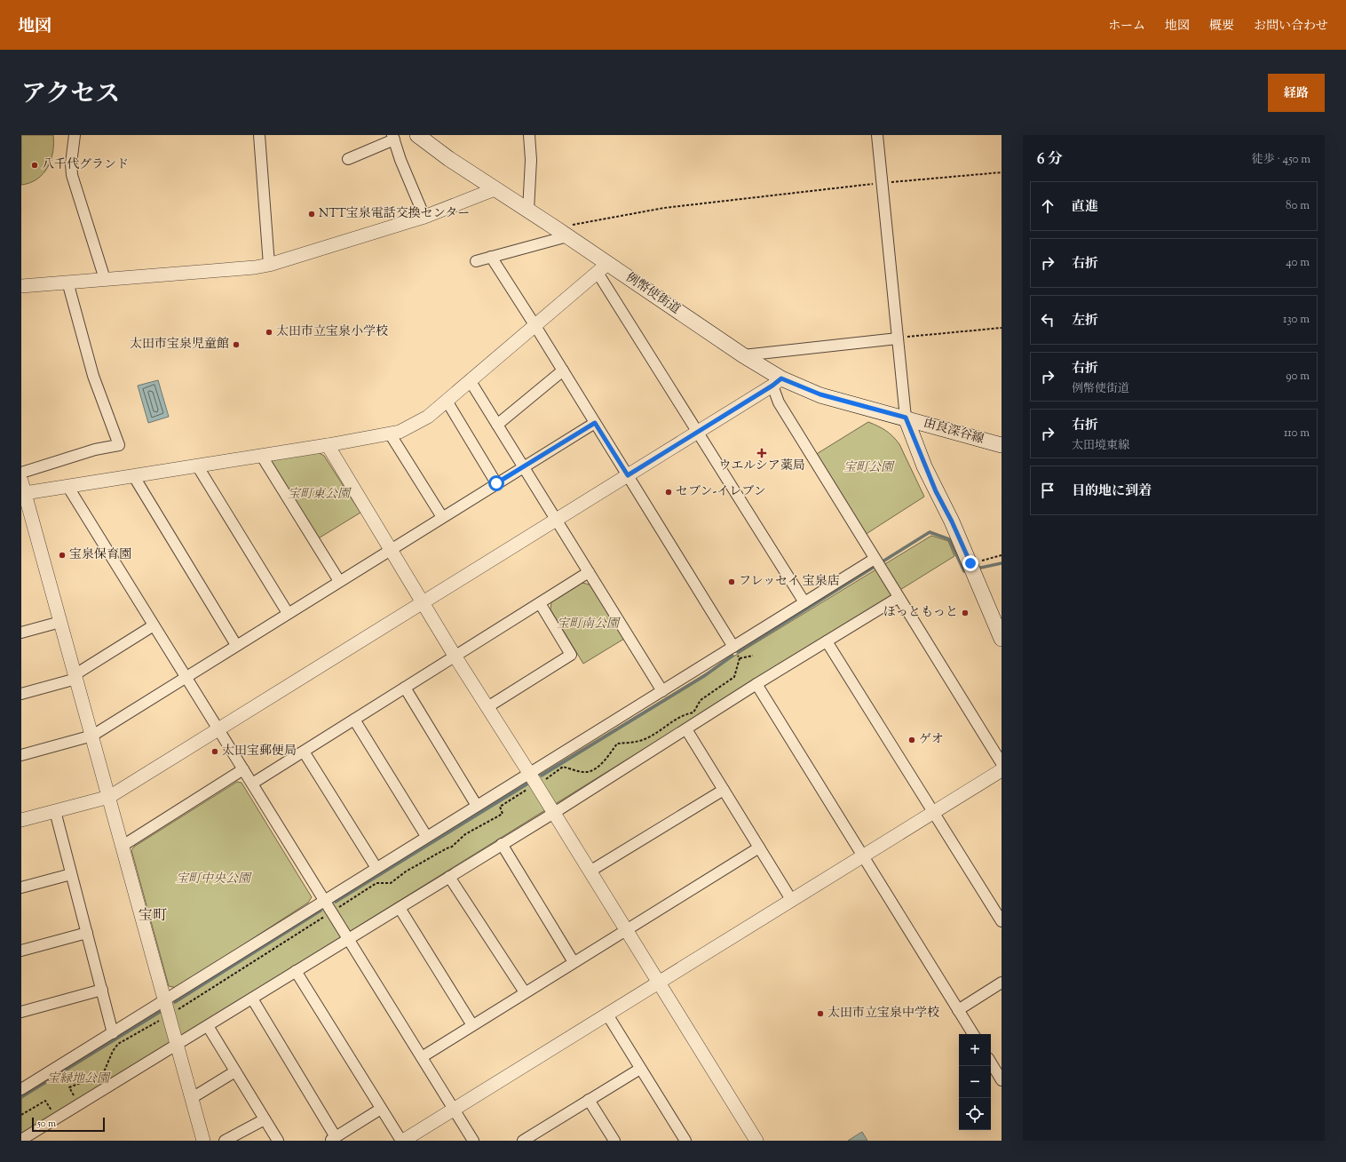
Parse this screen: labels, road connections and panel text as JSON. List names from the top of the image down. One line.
{"streets":{"main road":["例幣使街道","由良深谷線"]},"crossings":[["例幣使街道","由良深谷線"]],"districts":["宝町"],"parks":["宝町公園","宝町東公園","宝町南公園","宝町中央公園","宝緑地公園"],"places":{"other":["八千代グランド","NTT宝泉電話交換センター","太田市立宝泉小学校","太田市宝泉児童館","セブン-イレブン","宝泉保育園","フレッセイ 宝泉店","ほっともっと","ゲオ","太田宝郵便局","太田市立宝泉中学校"],"health":["ウエルシア薬局"]},"scale_bar":"50 m","page":{"header":"地図","nav":["ホーム","地図","概要","お問い合わせ"],"title":"アクセス","buttons":"経路","heading":["6 分","徒歩 · 450 m"],"list":[["直進","80 m"],["右折","40 m"],["左折","130 m"],["右折","例幣使街道","90 m"],["右折","太田境東線","110 m"],"目的地に到着"],"map_buttons":["+","−"],"scale":"50 m"}}
